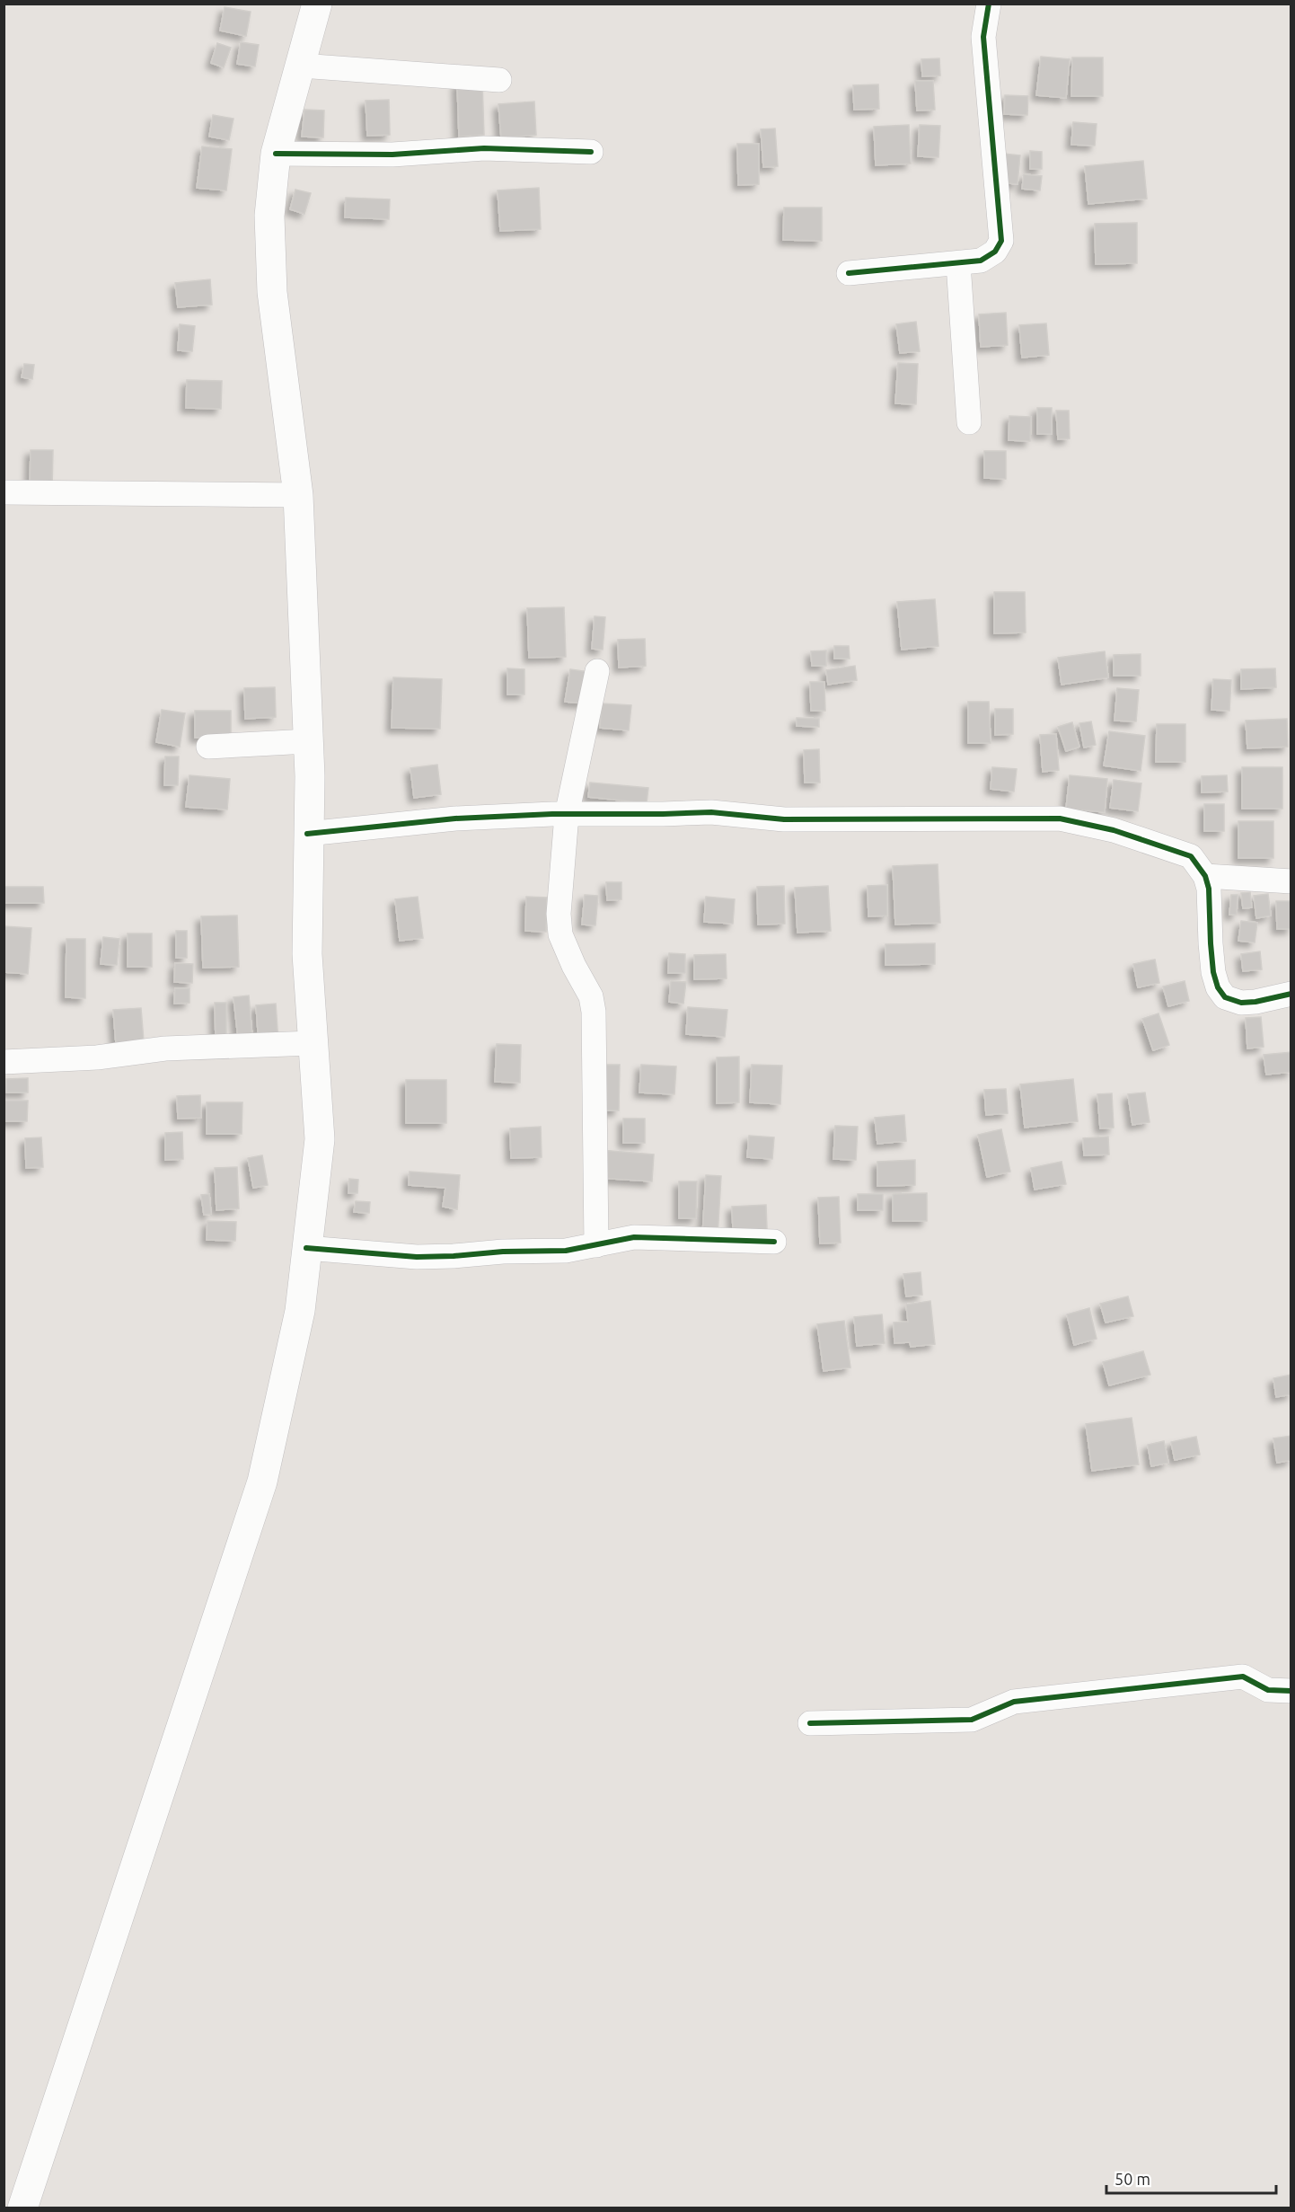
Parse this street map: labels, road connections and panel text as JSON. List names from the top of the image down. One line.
{"scale_bar":"50 m"}
